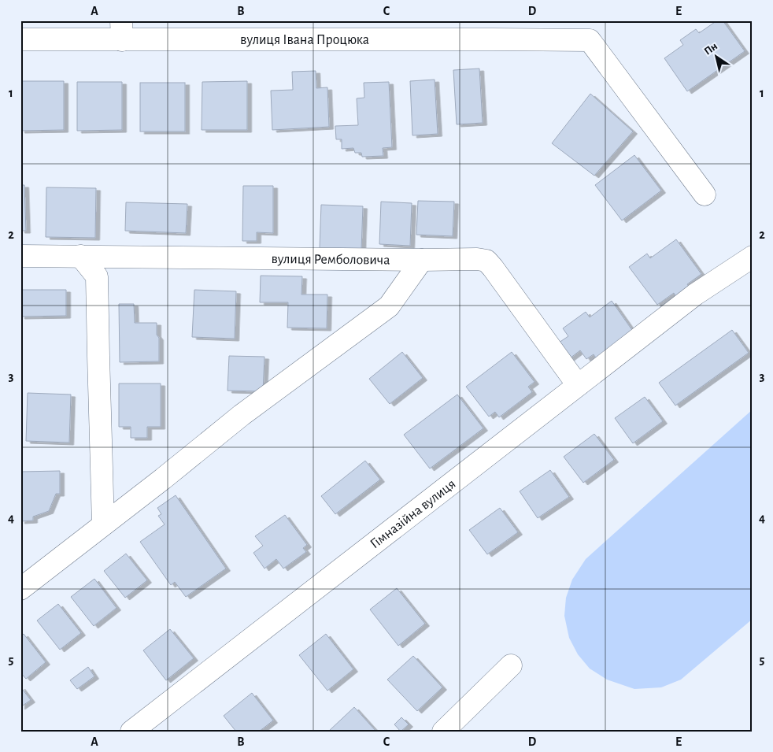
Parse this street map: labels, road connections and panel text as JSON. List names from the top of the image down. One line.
{"streets":{"street":["вулиця Івана Процюка","вулиця Ремболовича","Гімназійна вулиця"]},"crossings":[["вулиця Ремболовича","Гімназійна вулиця"]],"north":"top left","grid":{"columns":["A","B","C","D","E"],"rows":["1","2","3","4","5"]}}
